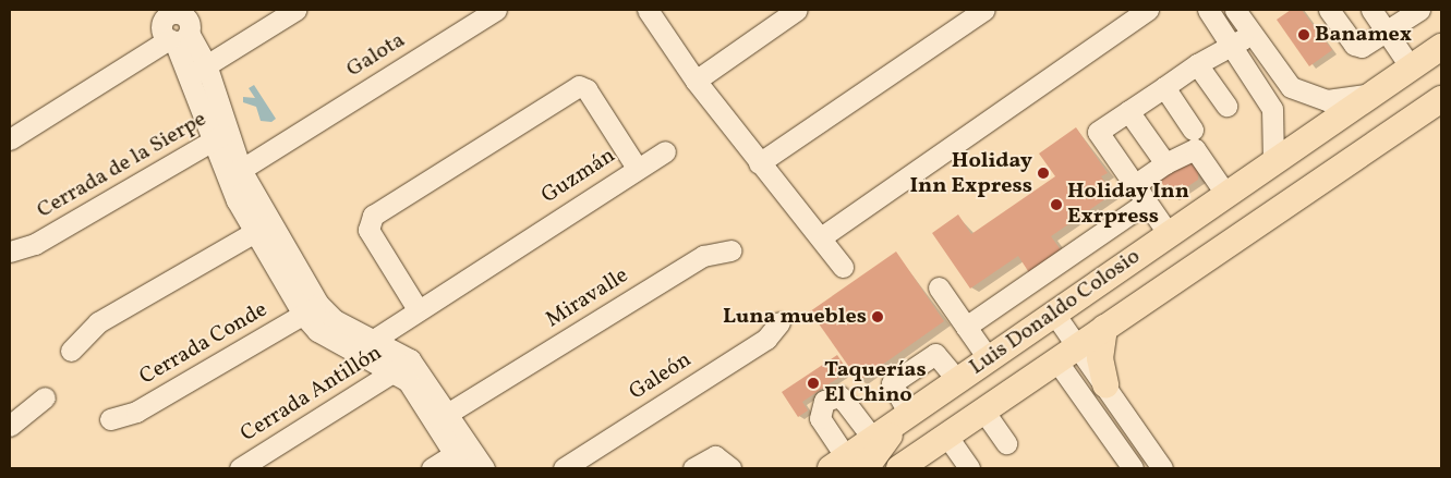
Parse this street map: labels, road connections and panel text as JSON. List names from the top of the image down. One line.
{"streets":{"main road":["Luis Donaldo Colosio"],"street":["Galota","Cerrada de la Sierpe","Guzmán","Miravalle","Cerrada Conde","Galeón","Cerrada Antillón"]},"places":["Banamex","Holiday Inn Express","Holiday Inn Exrpress","Luna muebles","Taquerías El Chino"]}
